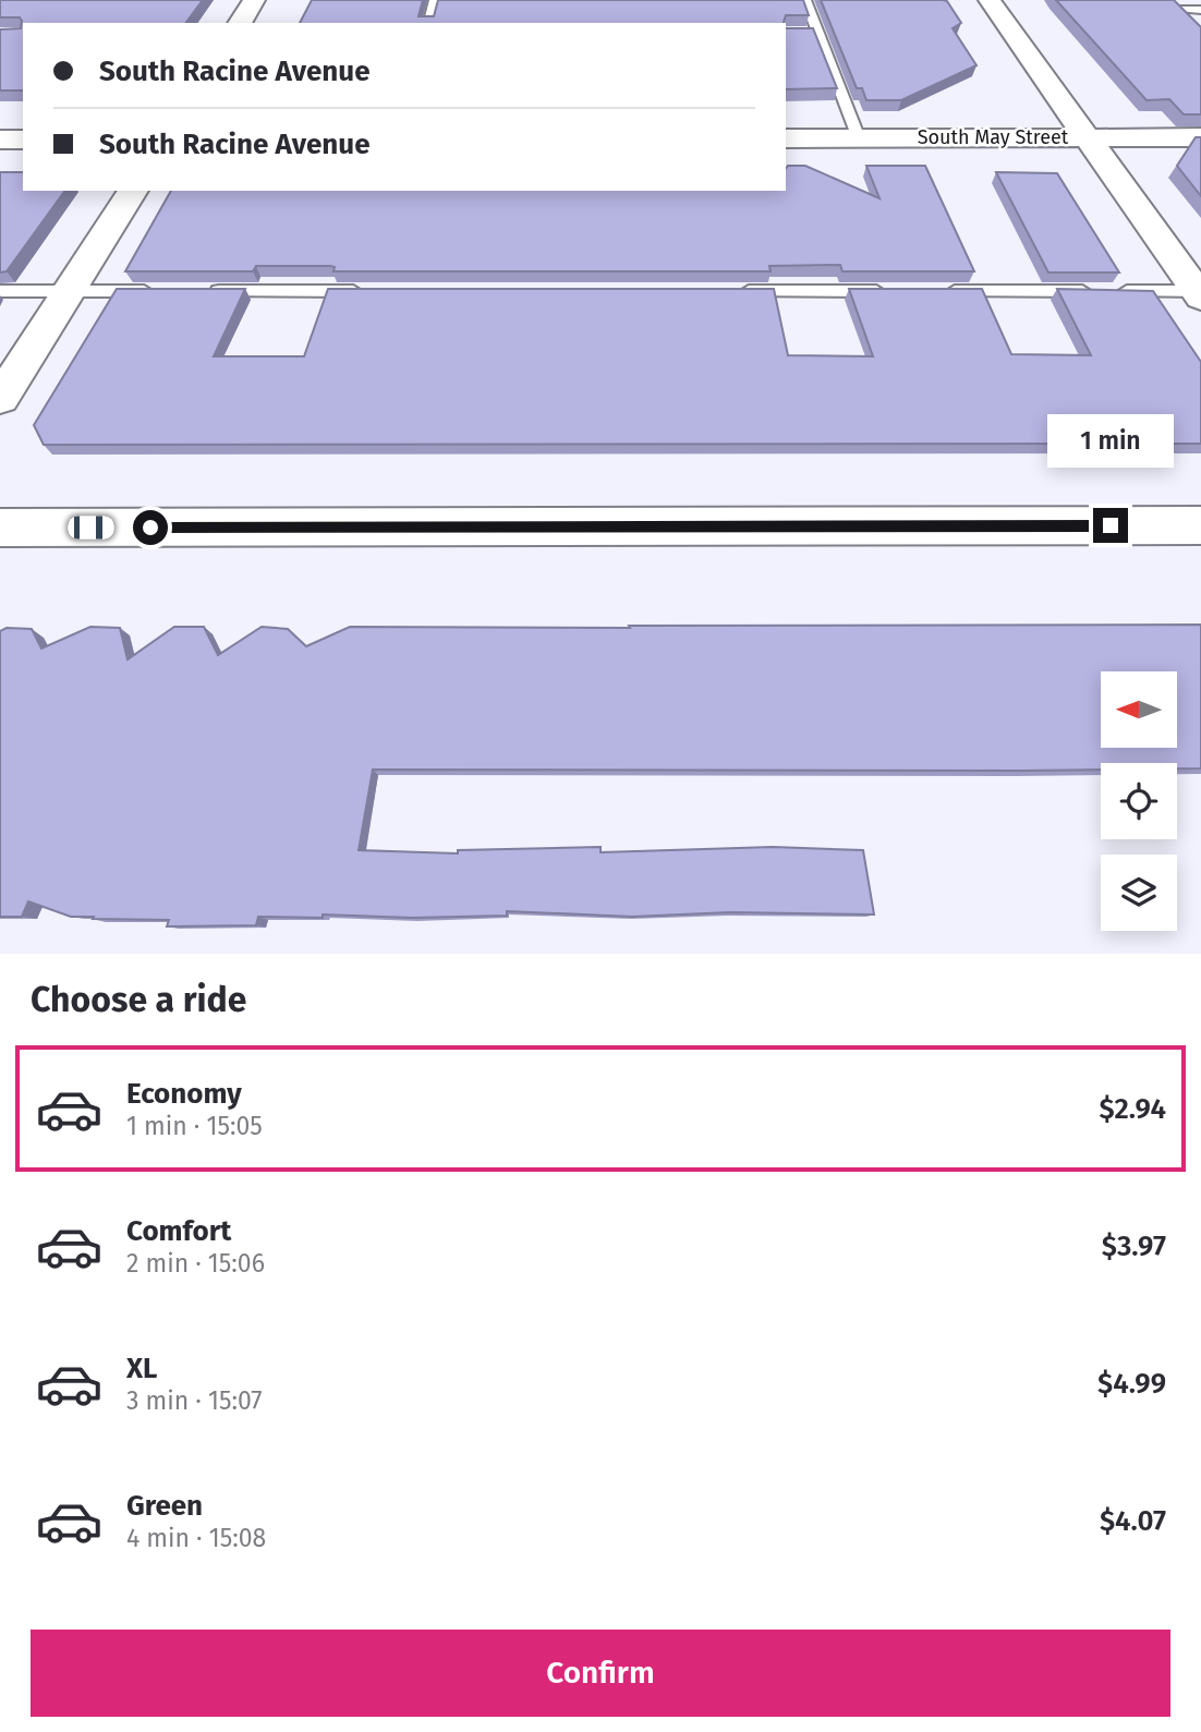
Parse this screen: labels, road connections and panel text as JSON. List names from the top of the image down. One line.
{"streets":{"street":["South May Street"]},"north":"left","page":{"banner":["South Racine Avenue","South Racine Avenue"],"bubble":"1 min","heading":"Choose a ride","list":[{"name":"Economy","note":"1 min · 15:05","value":"$2.94"},{"name":"Comfort","note":"2 min · 15:06","value":"$3.97"},{"name":"XL","note":"3 min · 15:07","value":"$4.99"},{"name":"Green","note":"4 min · 15:08","value":"$4.07"}],"buttons":"Confirm"}}
